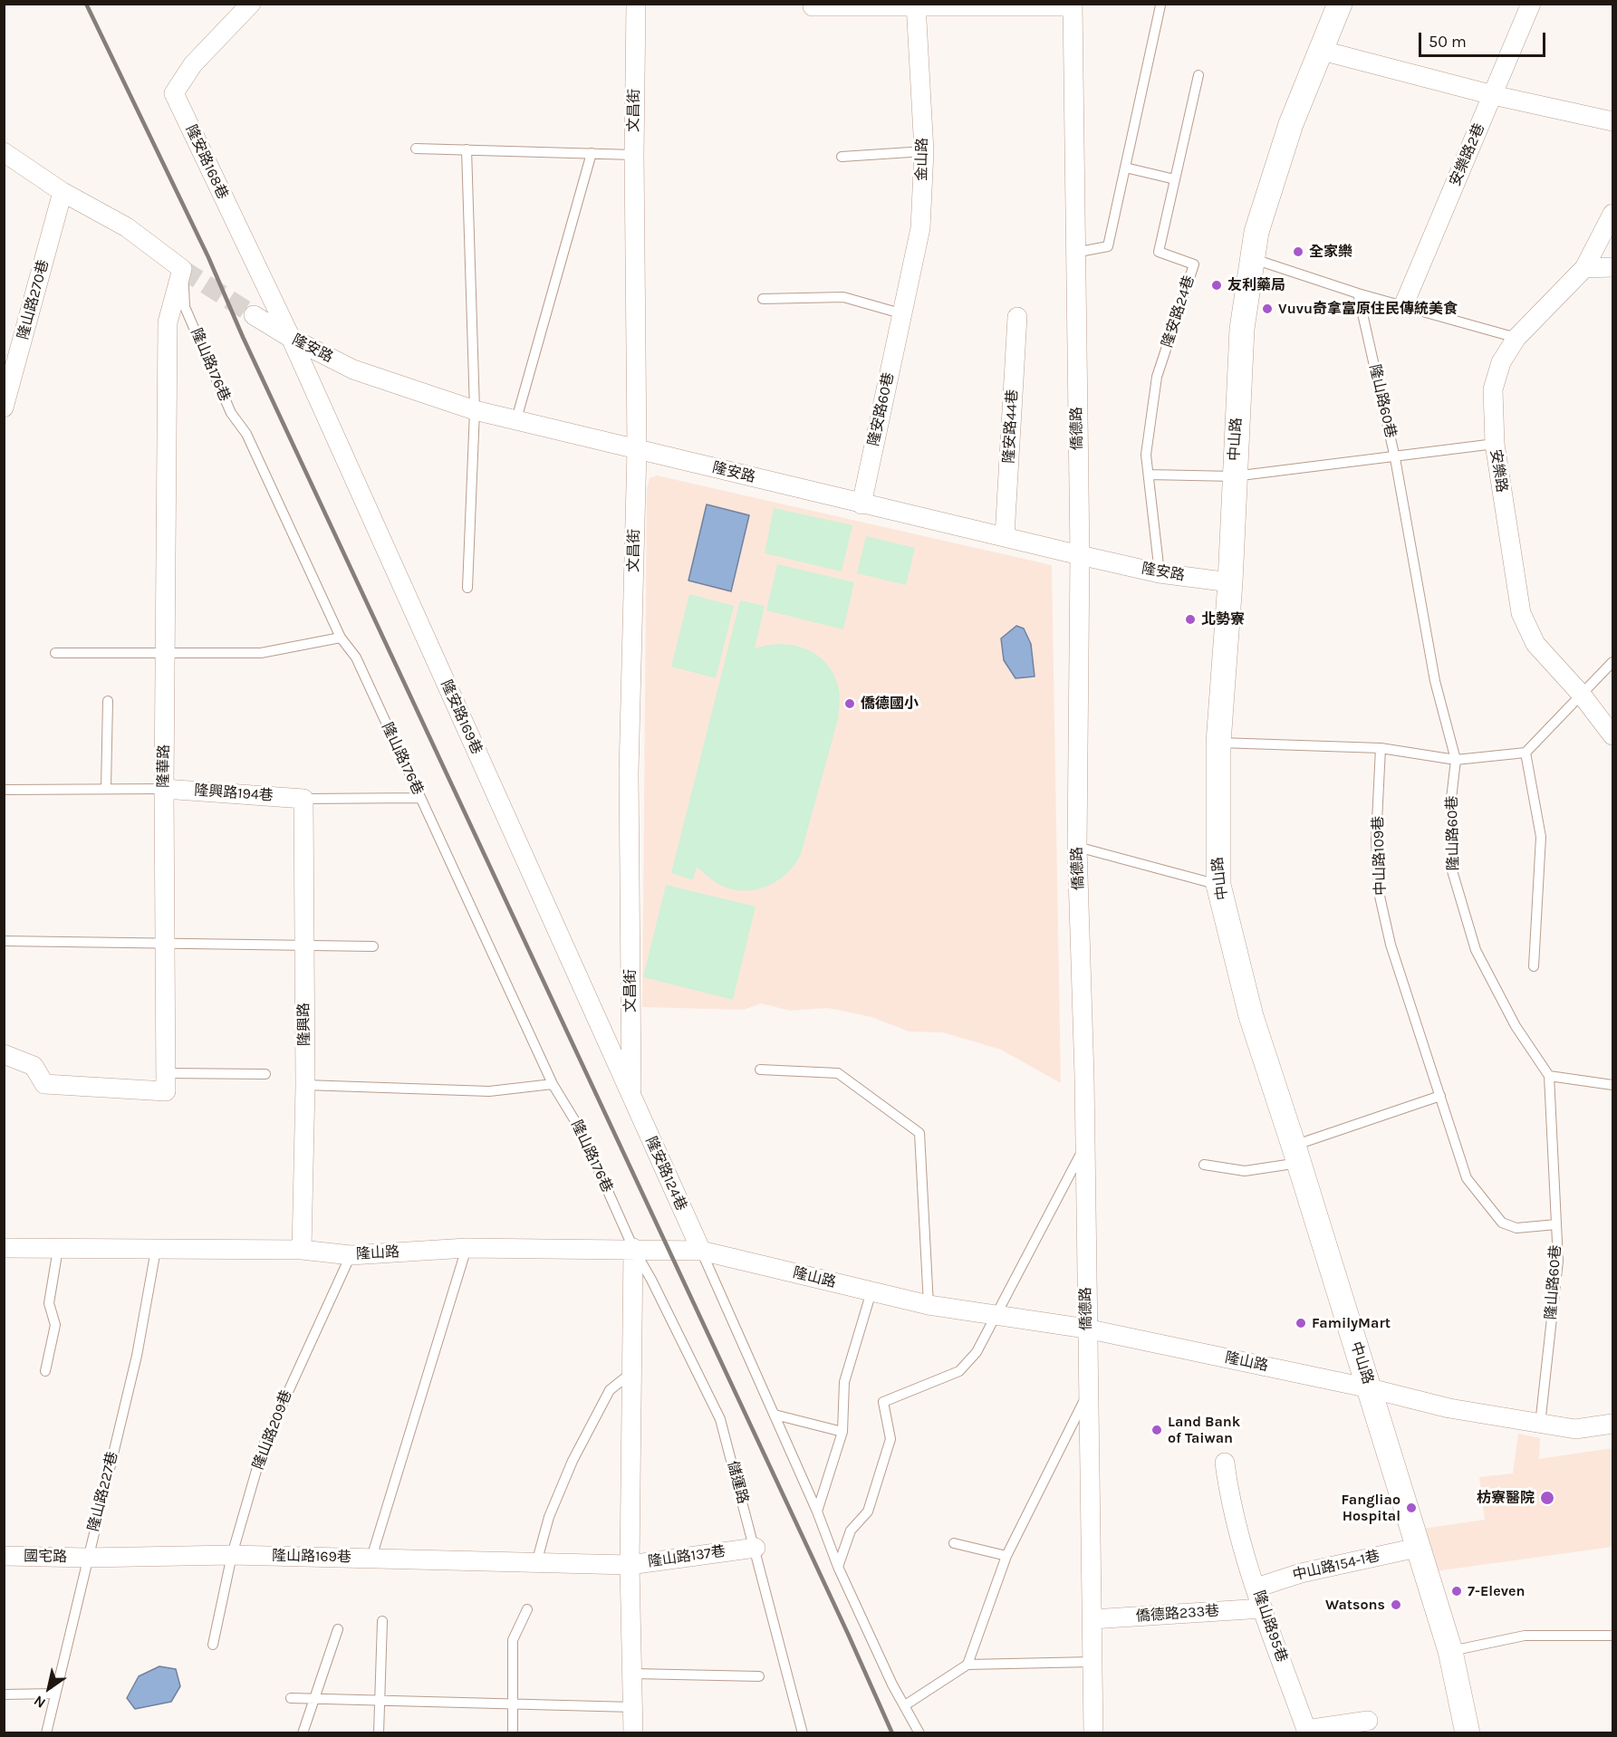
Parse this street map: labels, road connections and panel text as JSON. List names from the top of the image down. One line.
{"streets":{"street":["文昌街","安樂路2巷","金山路","隆安路168巷","隆山路270巷","隆安路","隆安路60巷","隆安路44巷","僑德路","中山路","安樂路","隆安路169巷","隆華路","隆興路194巷","隆興路","隆安路124巷","隆山路","國宅路","隆山路169巷","隆山路137巷","中山路154-1巷","僑德路233巷","隆山路95巷"],"lane":["隆安路24巷","隆山路176巷","隆山路60巷","中山路109巷","隆山路209巷","儲運路","隆山路227巷"]},"crossings":[["文昌街","隆安路"],["文昌街","隆安路169巷"],["文昌街","隆安路124巷"],["金山路","隆安路60巷"],["隆安路168巷","隆安路"],["隆安路168巷","隆安路169巷"],["隆安路24巷","隆安路"],["隆安路","隆安路60巷"],["隆安路","隆安路44巷"],["隆安路","僑德路"],["隆安路","中山路"],["隆安路","隆安路169巷"],["隆山路176巷","隆華路"],["隆山路176巷","隆山路"],["隆山路176巷","儲運路"],["隆山路60巷","中山路109巷"],["隆山路60巷","隆山路"],["僑德路","隆山路"],["僑德路","僑德路233巷"],["中山路","隆山路"],["中山路","中山路154-1巷"],["隆安路169巷","隆安路124巷"],["隆華路","隆興路194巷"],["隆興路194巷","隆興路"],["隆興路","隆山路"],["隆安路124巷","隆山路"],["隆山路","隆山路209巷"],["隆山路","儲運路"],["隆山路","隆山路227巷"],["隆山路209巷","隆山路169巷"],["儲運路","隆山路137巷"],["隆山路227巷","國宅路"],["隆山路227巷","隆山路169巷"],["國宅路","隆山路169巷"],["隆山路169巷","隆山路137巷"],["中山路154-1巷","隆山路95巷"],["僑德路233巷","隆山路95巷"]],"places":["全家樂","友利藥局","Vuvu奇拿富原住民傳統美食","北勢寮","僑德國小","FamilyMart","Land Bank of Taiwan","枋寮醫院","Fangliao Hospital","7-Eleven","Watsons"],"scale_bar":"50 m","north":"bottom left"}
